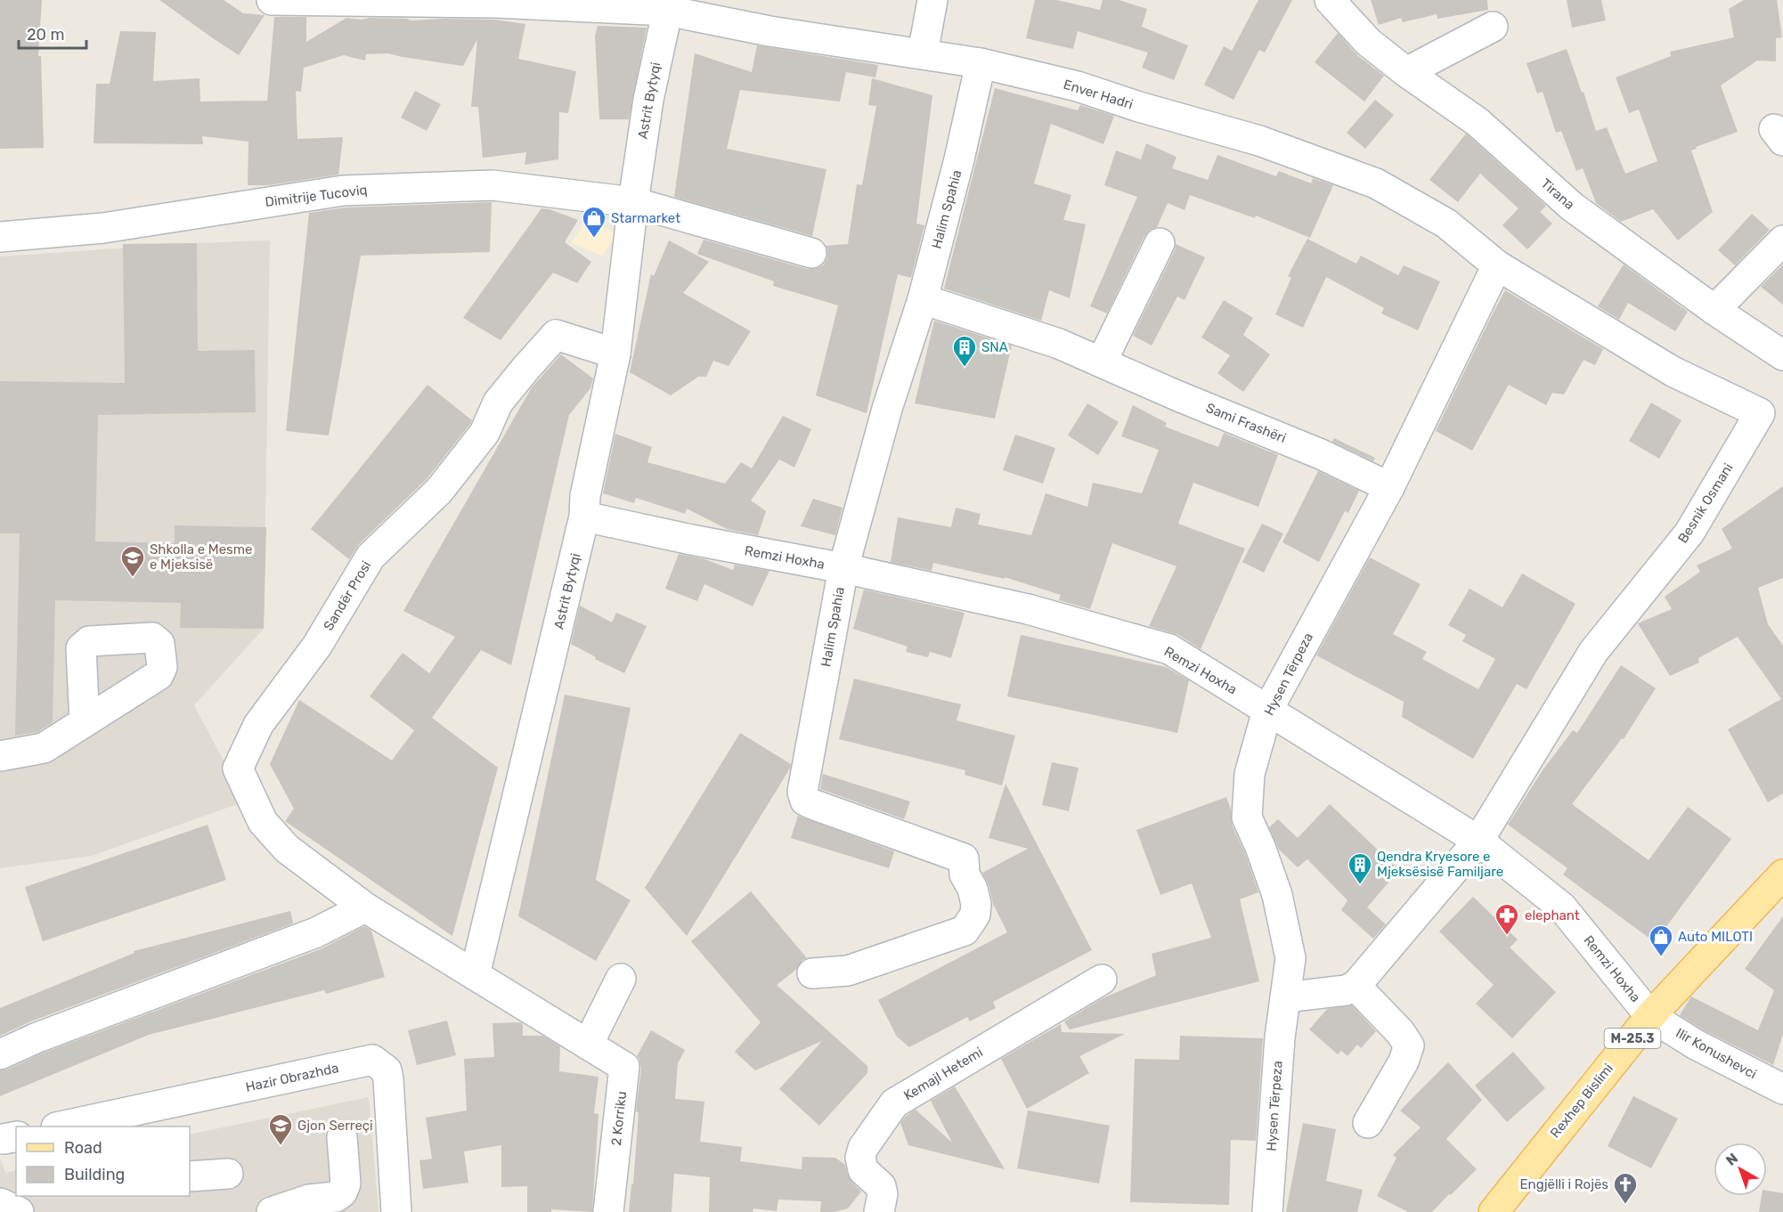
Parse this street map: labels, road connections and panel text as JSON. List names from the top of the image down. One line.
{"streets":{"main road":["M-25.3","Rexhep Bislimi"],"street":["Enver Hadri","Astrit Bytyqi","Tirana","Dimitrije Tucoviq","Halim Spahia","Sami Frashëri","Besnik Osmani","Remzi Hoxha","Sandër Prosi","Hysen Tërpeza","Ilir Konushevci","Kemajl Hetemi","Hazir Obrazhda","2 Korriku"]},"crossings":[["Enver Hadri","Astrit Bytyqi"],["Enver Hadri","Halim Spahia"],["Enver Hadri","Besnik Osmani"],["Enver Hadri","Hysen Tërpeza"],["Astrit Bytyqi","Dimitrije Tucoviq"],["Astrit Bytyqi","Remzi Hoxha"],["Astrit Bytyqi","Sandër Prosi"],["Astrit Bytyqi","2 Korriku"],["Halim Spahia","Sami Frashëri"],["Halim Spahia","Remzi Hoxha"],["Sami Frashëri","Hysen Tërpeza"],["Besnik Osmani","Remzi Hoxha"],["Besnik Osmani","Hysen Tërpeza"],["Remzi Hoxha","Hysen Tërpeza"],["Remzi Hoxha","Ilir Konushevci"],["Remzi Hoxha","Rexhep Bislimi"],["Ilir Konushevci","Rexhep Bislimi"]],"places":{"shop":["Starmarket","Auto MILOTI"],"building":["SNA","Qendra Kryesore e Mjeksësisë Familjare"],"school or university":["Shkolla e Mesme e Mjeksisë","Gjon Serreçi"],"pharmacy":["elephant"],"church":["Engjëlli i Rojës"]},"legend":["Road","Building"],"scale_bar":"20 m","north":"top left"}
